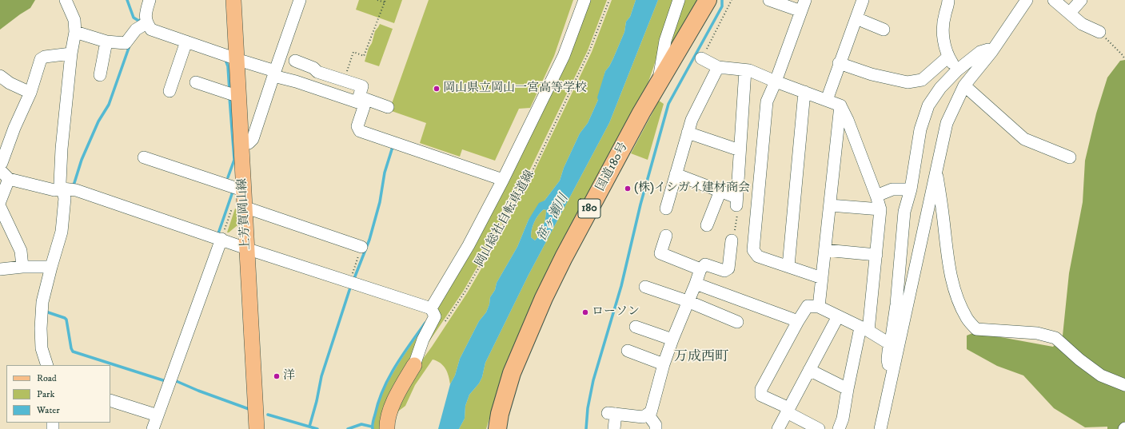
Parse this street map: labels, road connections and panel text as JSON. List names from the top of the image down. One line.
{"streets":{"highway":["国道180号","180"],"main road":["上芳賀岡山線"],"path":["岡山総社自転車道線"]},"districts":["万成西町"],"water":["笹ヶ瀬川"],"places":["岡山県立岡山一宮高等学校","(株)イシガイ建材商会","ローソン","洋"],"legend":["Road","Park","Water"]}
